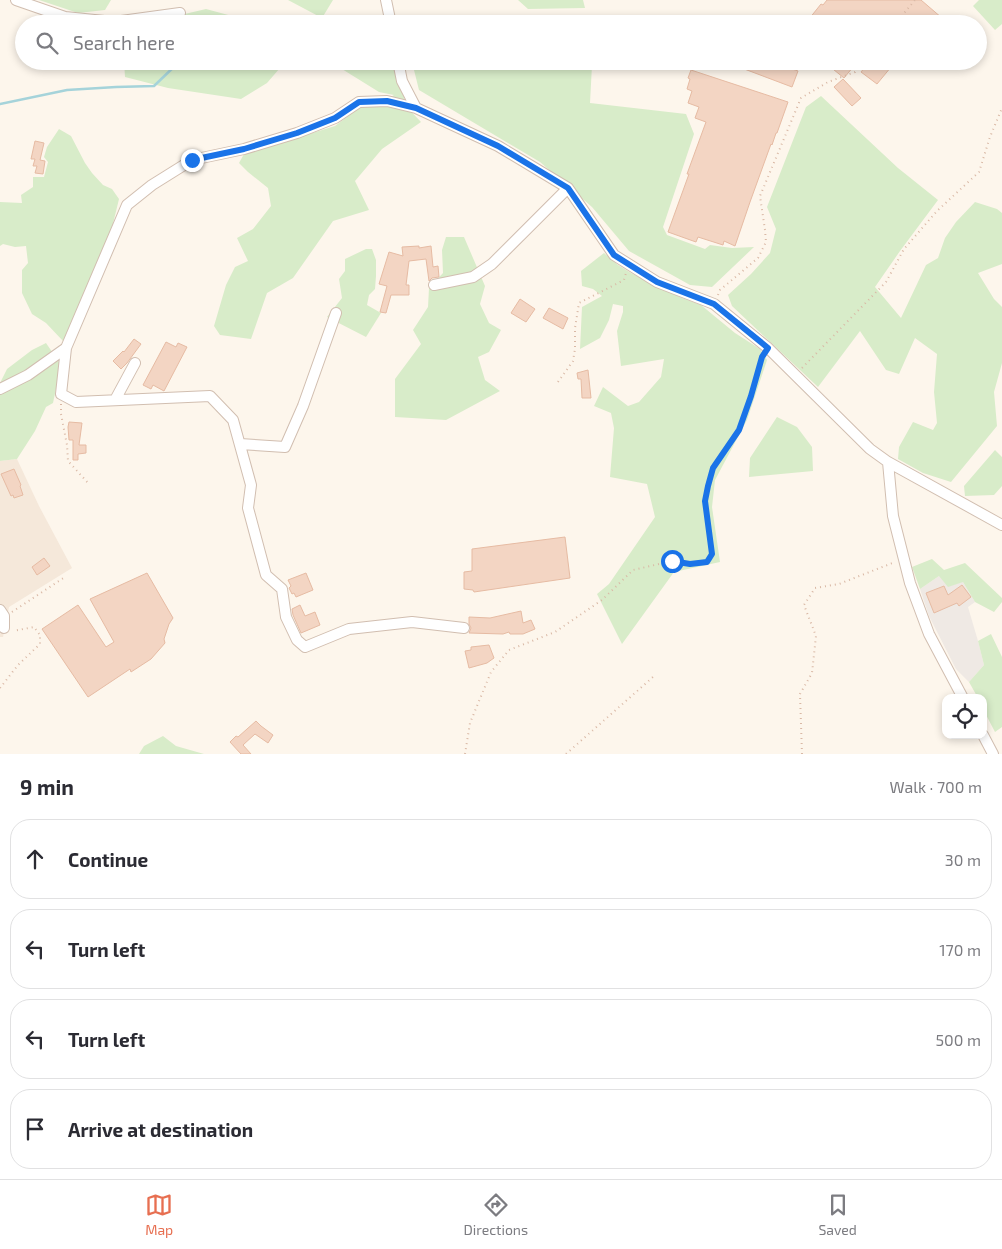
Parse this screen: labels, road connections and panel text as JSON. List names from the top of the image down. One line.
{"page":{"search":"Search here","heading":["9 min","Walk · 700 m"],"list":[["Continue","30 m"],["Turn left","170 m"],["Turn left","500 m"],"Arrive at destination"],"nav":["Map","Directions","Saved"]}}
